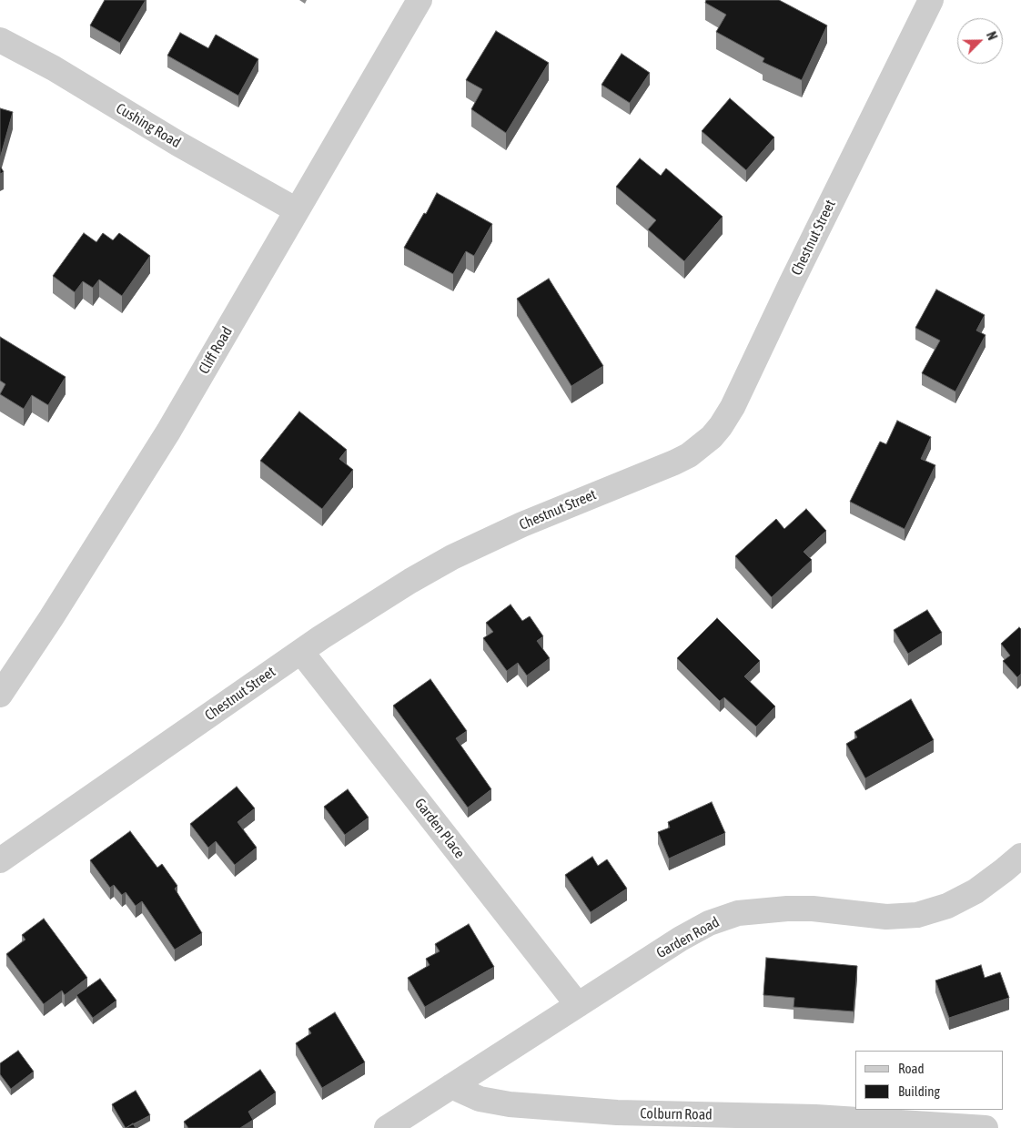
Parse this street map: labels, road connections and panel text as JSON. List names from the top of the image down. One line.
{"streets":{"street":["Cushing Road","Chestnut Street","Cliff Road","Garden Place","Garden Road","Colburn Road"]},"crossings":[["Cushing Road","Cliff Road"],["Chestnut Street","Garden Place"],["Garden Place","Garden Road"],["Garden Road","Colburn Road"]],"legend":["Road","Building"],"north":"top right"}
